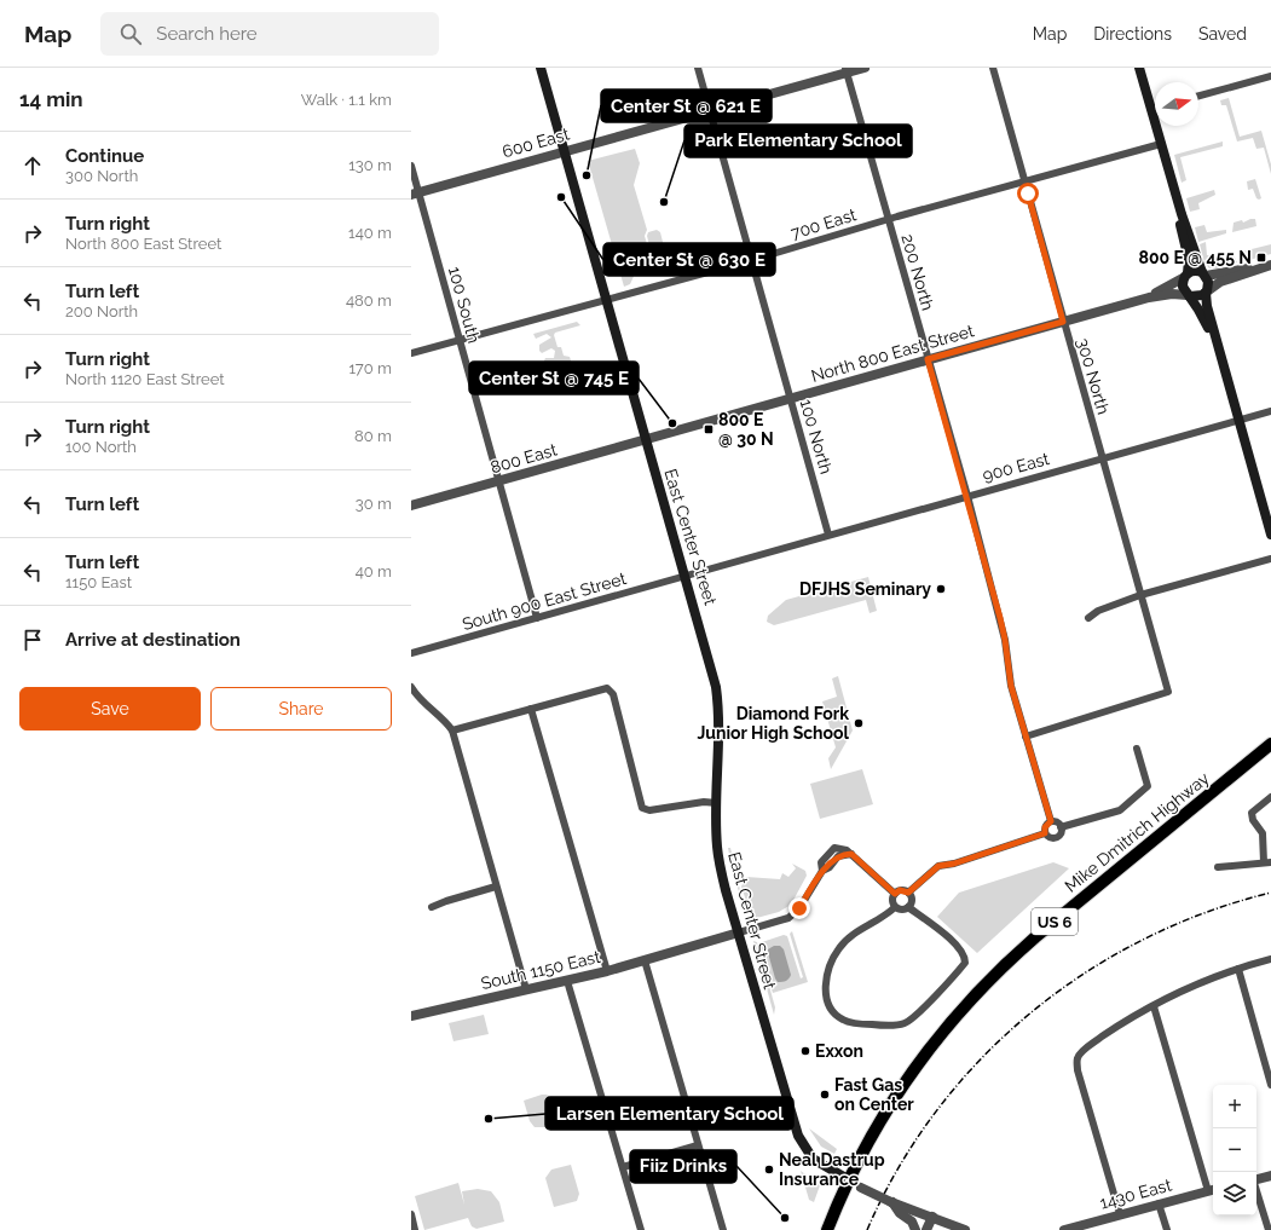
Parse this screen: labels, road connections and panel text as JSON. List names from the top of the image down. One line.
{"streets":{"highway":["Mike Dmitrich Highway","US 6"],"main road":["East Center Street"],"street":["600 East","700 East","200 North","100 South","North 800 East Street","300 North","100 North","800 East","900 East","South 900 East Street","South 1150 East","1430 East"]},"crossings":[["600 East","200 North"],["600 East","100 South"],["600 East","100 North"],["600 East","East Center Street"],["700 East","200 North"],["700 East","100 South"],["700 East","300 North"],["700 East","100 North"],["700 East","East Center Street"],["200 North","North 800 East Street"],["200 North","300 North"],["200 North","900 East"],["100 South","800 East"],["100 South","South 900 East Street"],["North 800 East Street","300 North"],["North 800 East Street","100 North"],["North 800 East Street","800 East"],["North 800 East Street","East Center Street"],["300 North","900 East"],["100 North","900 East"],["800 East","East Center Street"],["900 East","East Center Street"],["900 East","South 900 East Street"],["East Center Street","South 900 East Street"],["East Center Street","Mike Dmitrich Highway"],["East Center Street","South 1150 East"]],"places":{"other":["Center St @ 621 E","Center St @ 630 E","Park Elementary School","Center St @ 745 E","DFJHS Seminary","Diamond Fork Junior High School","Exxon","Fast Gas on Center","Larsen Elementary School","Neal Dastrup Insurance","Fiiz Drinks"],"transit":["800 E @ 455 N","800 E @ 30 N"]},"north":"right","page":{"header":"Map","search":"Search here","nav":["Map","Directions","Saved"],"heading":["14 min","Walk · 1.1 km"],"list":[["Continue","300 North","130 m"],["Turn right","North 800 East Street","140 m"],["Turn left","200 North","480 m"],["Turn right","North 1120 East Street","170 m"],["Turn right","100 North","80 m"],["Turn left","30 m"],["Turn left","1150 East","40 m"],"Arrive at destination"],"buttons":["Save","Share"],"map_buttons":["+","−"]}}
